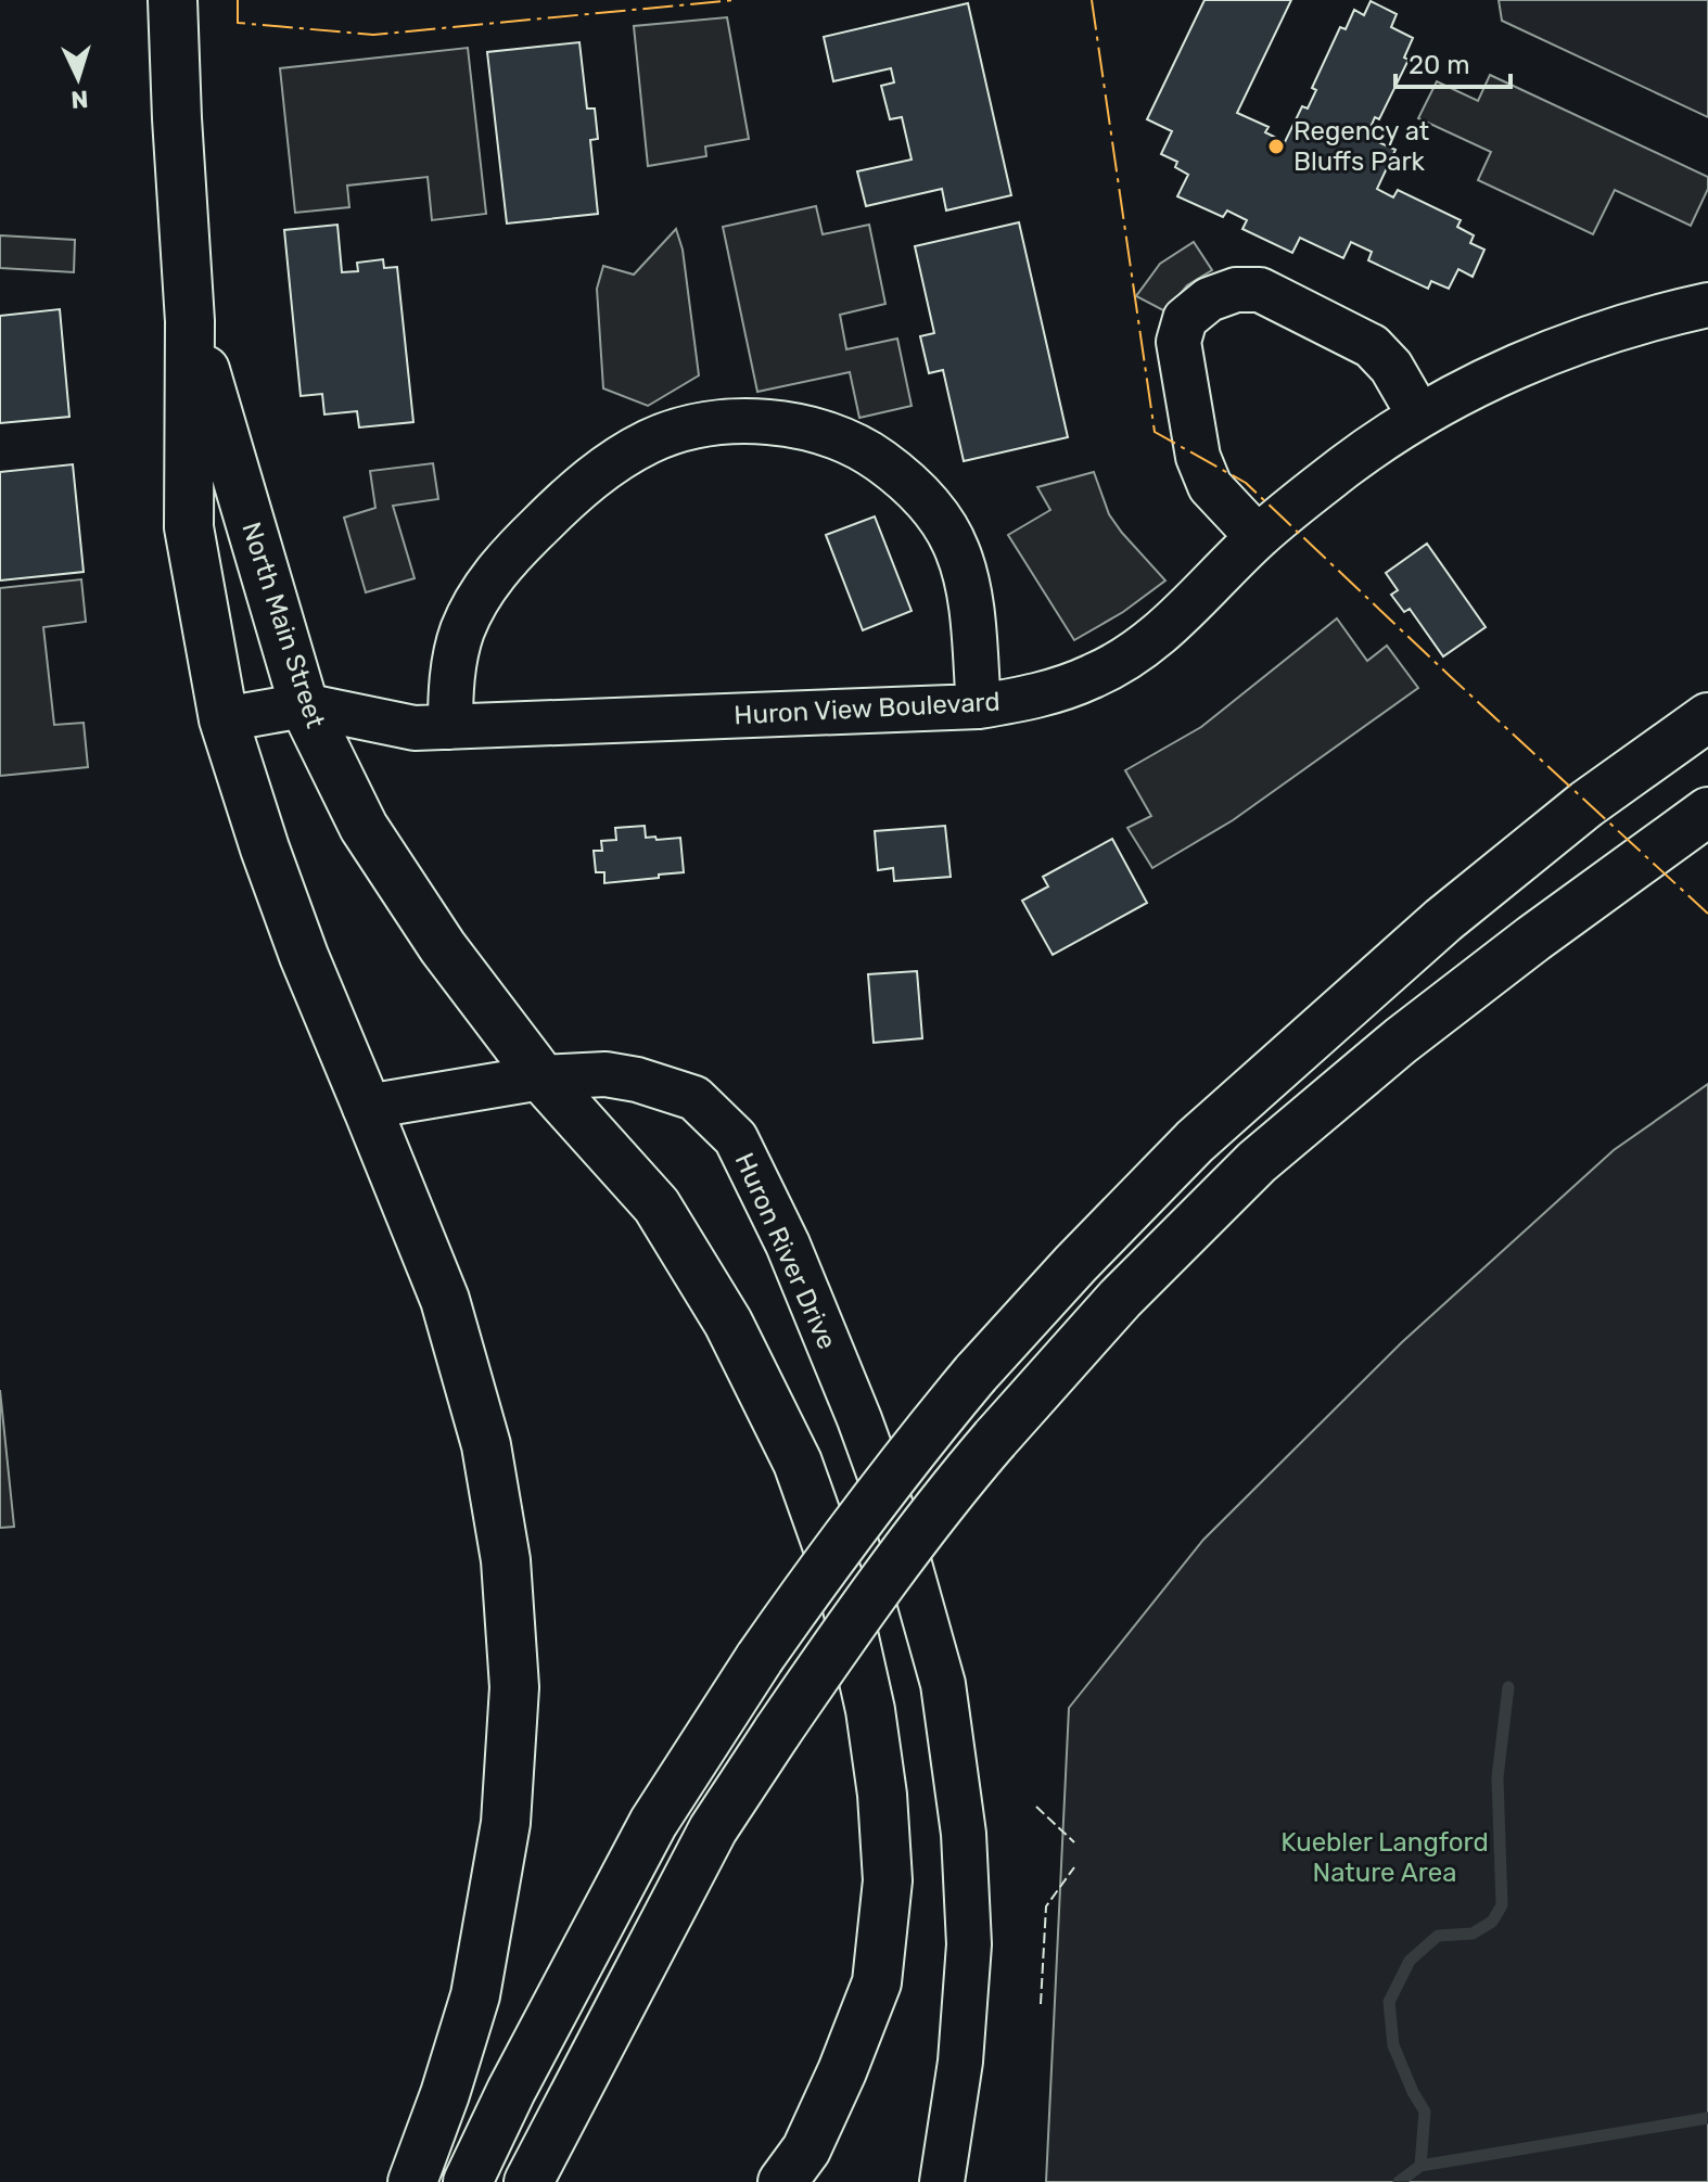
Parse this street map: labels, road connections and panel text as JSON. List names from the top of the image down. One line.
{"streets":{"main road":["North Main Street"],"street":["Huron View Boulevard","Huron River Drive"]},"crossings":[["North Main Street","Huron View Boulevard"],["North Main Street","Huron River Drive"]],"parks":["Kuebler Langford Nature Area"],"places":["Regency at Bluffs Park"],"scale_bar":"20 m","north":"bottom"}
